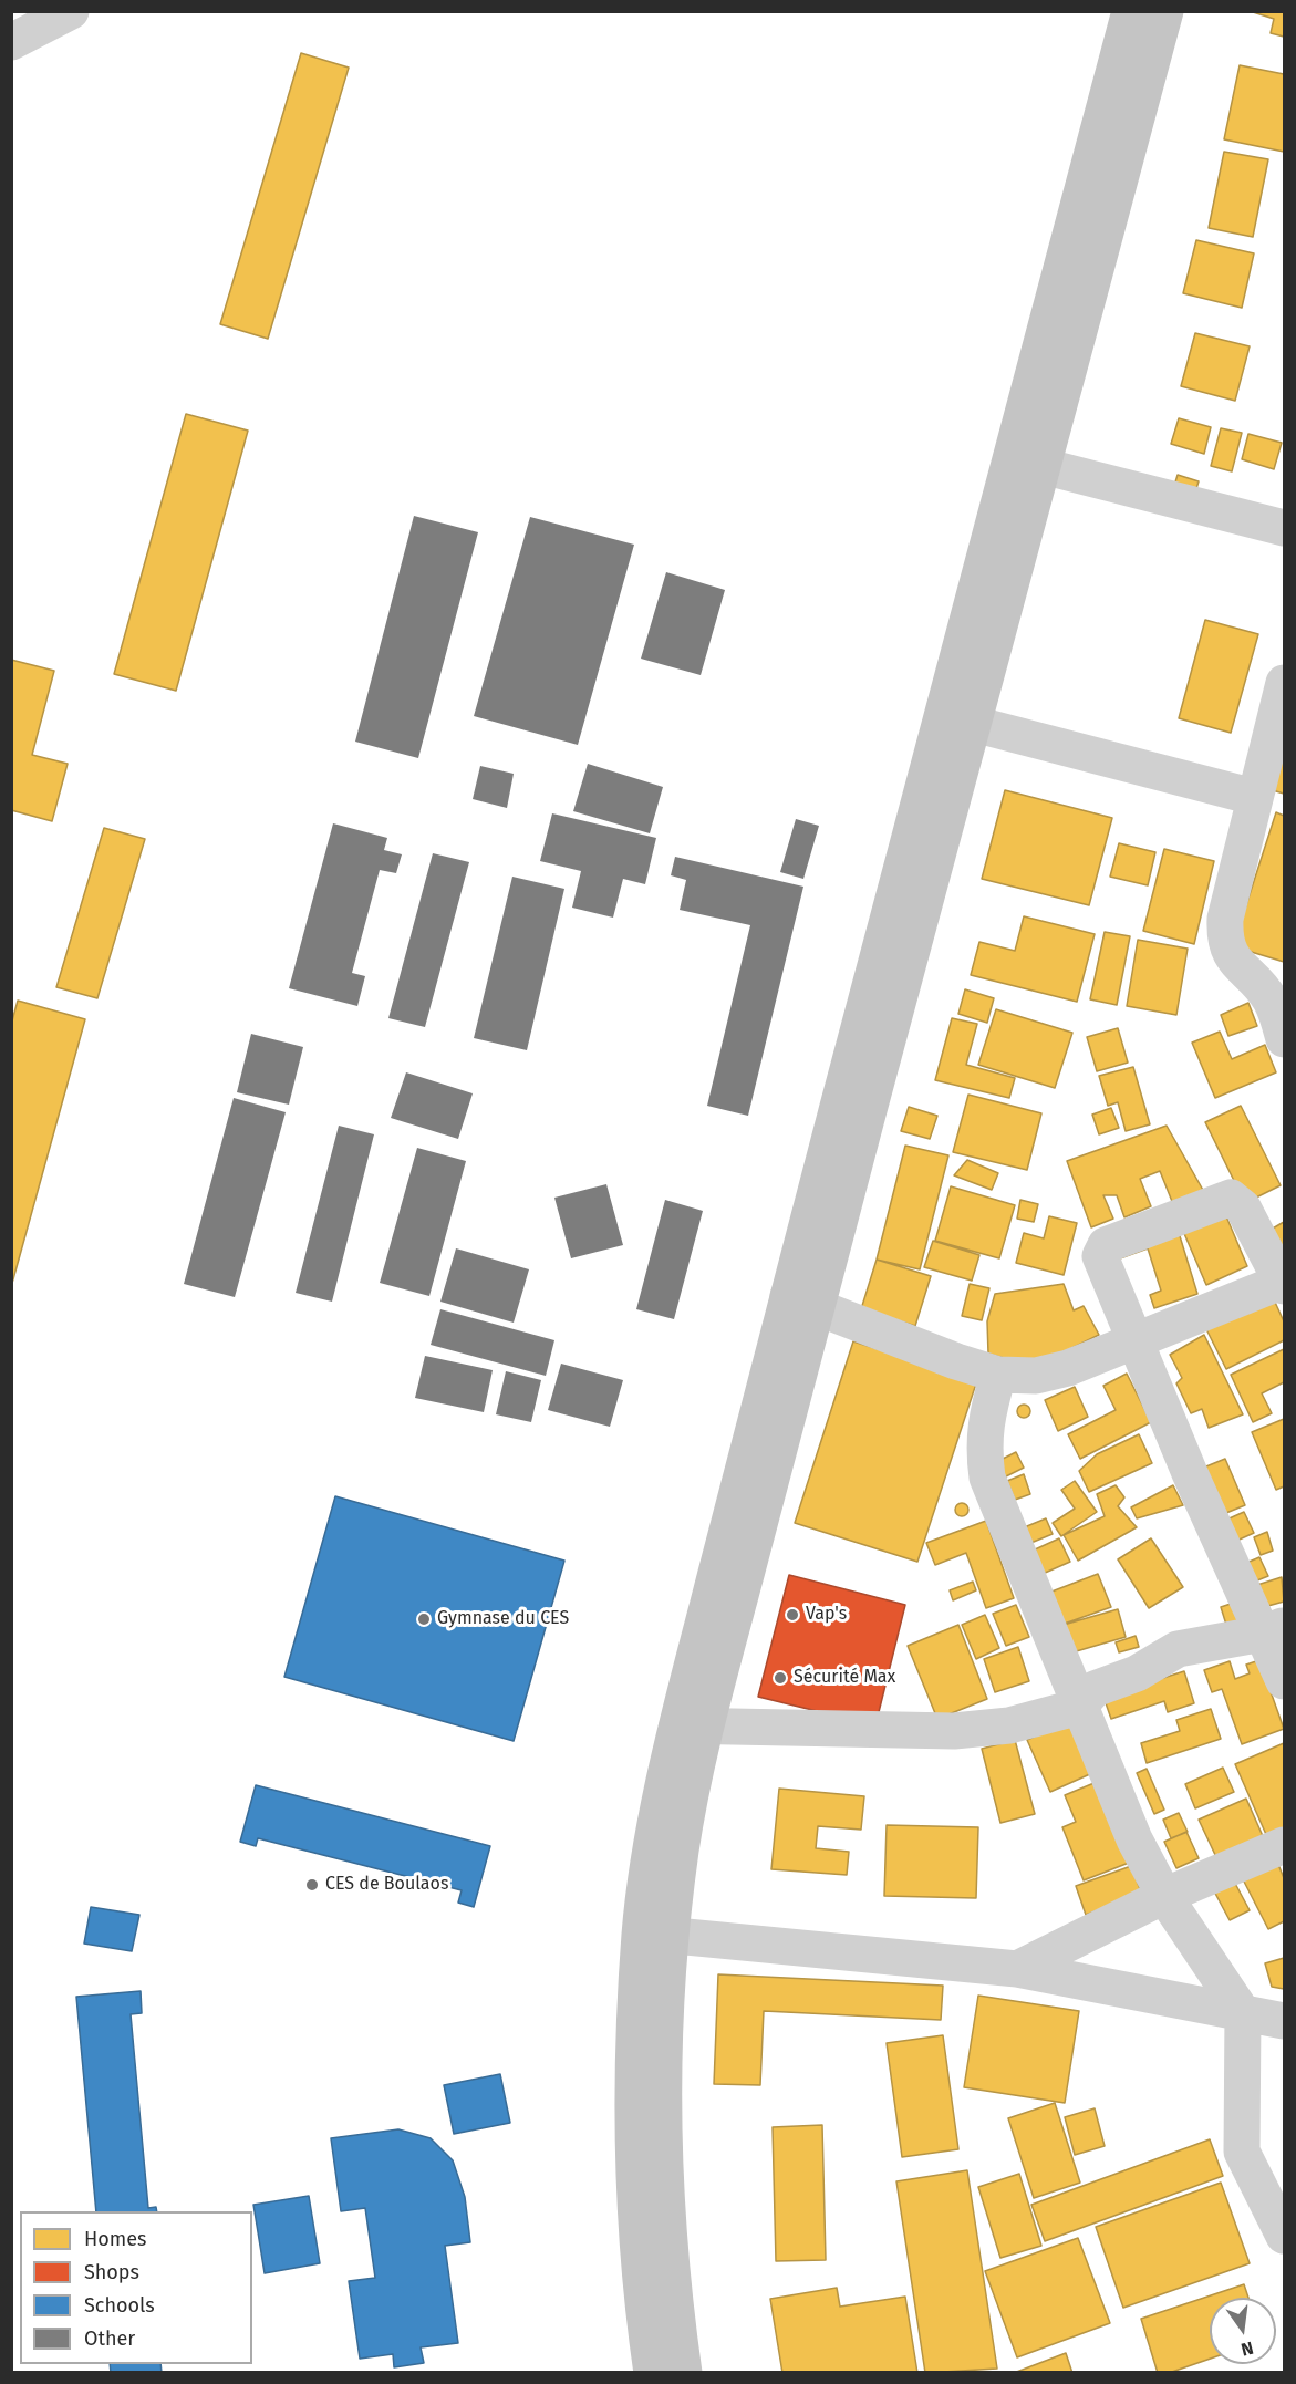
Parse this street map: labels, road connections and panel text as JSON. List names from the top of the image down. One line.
{"places":["Vap's","Gymnase du CES","Sécurité Max","CES de Boulaos"],"legend":["Homes","Shops","Schools","Other"],"north":"bottom"}
